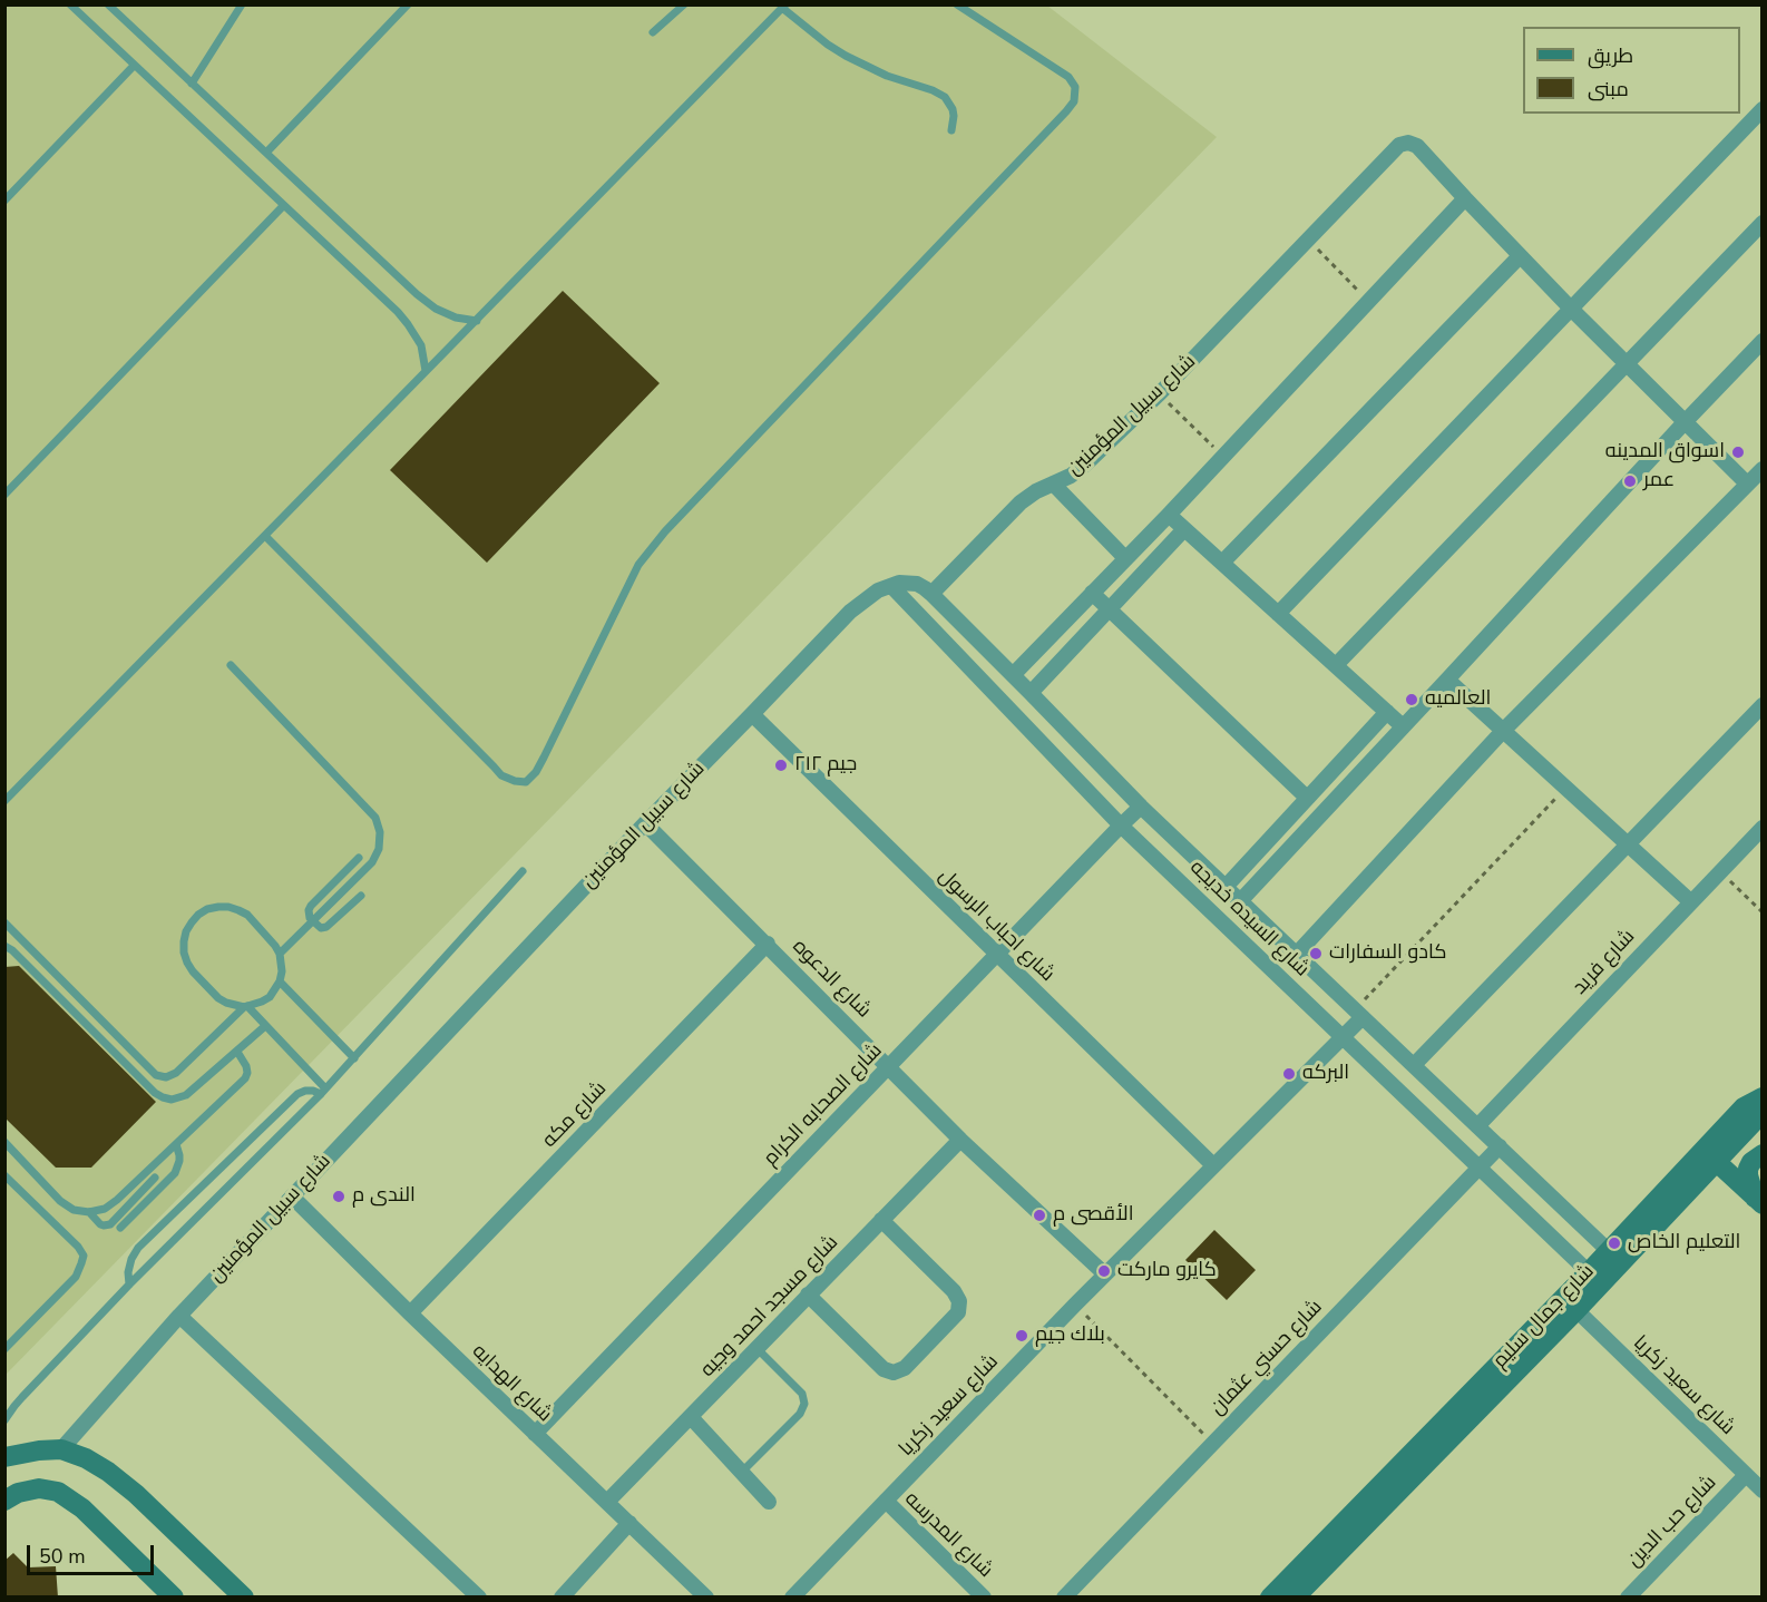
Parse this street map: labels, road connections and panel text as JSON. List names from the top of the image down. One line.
{"streets":{"main road":["شارع جمال سليم"],"street":["شارع سبيل المؤمنين","شارع السيده خديجه","شارع احباب الرسول","شارع فريد","شارع الدعوه","شارع الصحابه الكرام","شارع مكه","شارع مسجد احمد وجيه","شارع حسني عثمان","شارع الهدايه","شارع سعيد زكريا","شارع حب الدين","شارع المدرسه"]},"crossings":[["شارع سبيل المؤمنين","شارع السيده خديجه"],["شارع سبيل المؤمنين","شارع احباب الرسول"],["شارع سبيل المؤمنين","شارع الدعوه"],["شارع سبيل المؤمنين","شارع الهدايه"],["شارع السيده خديجه","شارع فريد"],["شارع السيده خديجه","شارع الصحابه الكرام"],["شارع السيده خديجه","شارع جمال سليم"],["شارع السيده خديجه","شارع حسني عثمان"],["شارع السيده خديجه","شارع سعيد زكريا"],["شارع احباب الرسول","شارع الصحابه الكرام"],["شارع احباب الرسول","شارع سعيد زكريا"],["شارع الدعوه","شارع الصحابه الكرام"],["شارع الدعوه","شارع مكه"],["شارع الدعوه","شارع مسجد احمد وجيه"],["شارع الدعوه","شارع سعيد زكريا"],["شارع الصحابه الكرام","شارع الهدايه"],["شارع مكه","شارع الهدايه"],["شارع مسجد احمد وجيه","شارع الهدايه"],["شارع جمال سليم","شارع سعيد زكريا"],["شارع سعيد زكريا","شارع حب الدين"],["شارع سعيد زكريا","شارع المدرسه"]],"places":["اسواق المدينه","عمر","العالميه","جيم ٢١٢","كادو السفارات","البركه","الندى م","الأقصى م","التعليم الخاص","كايرو ماركت","بلاك جيم"],"legend":["طريق","مبنى"],"scale_bar":"50 m"}
